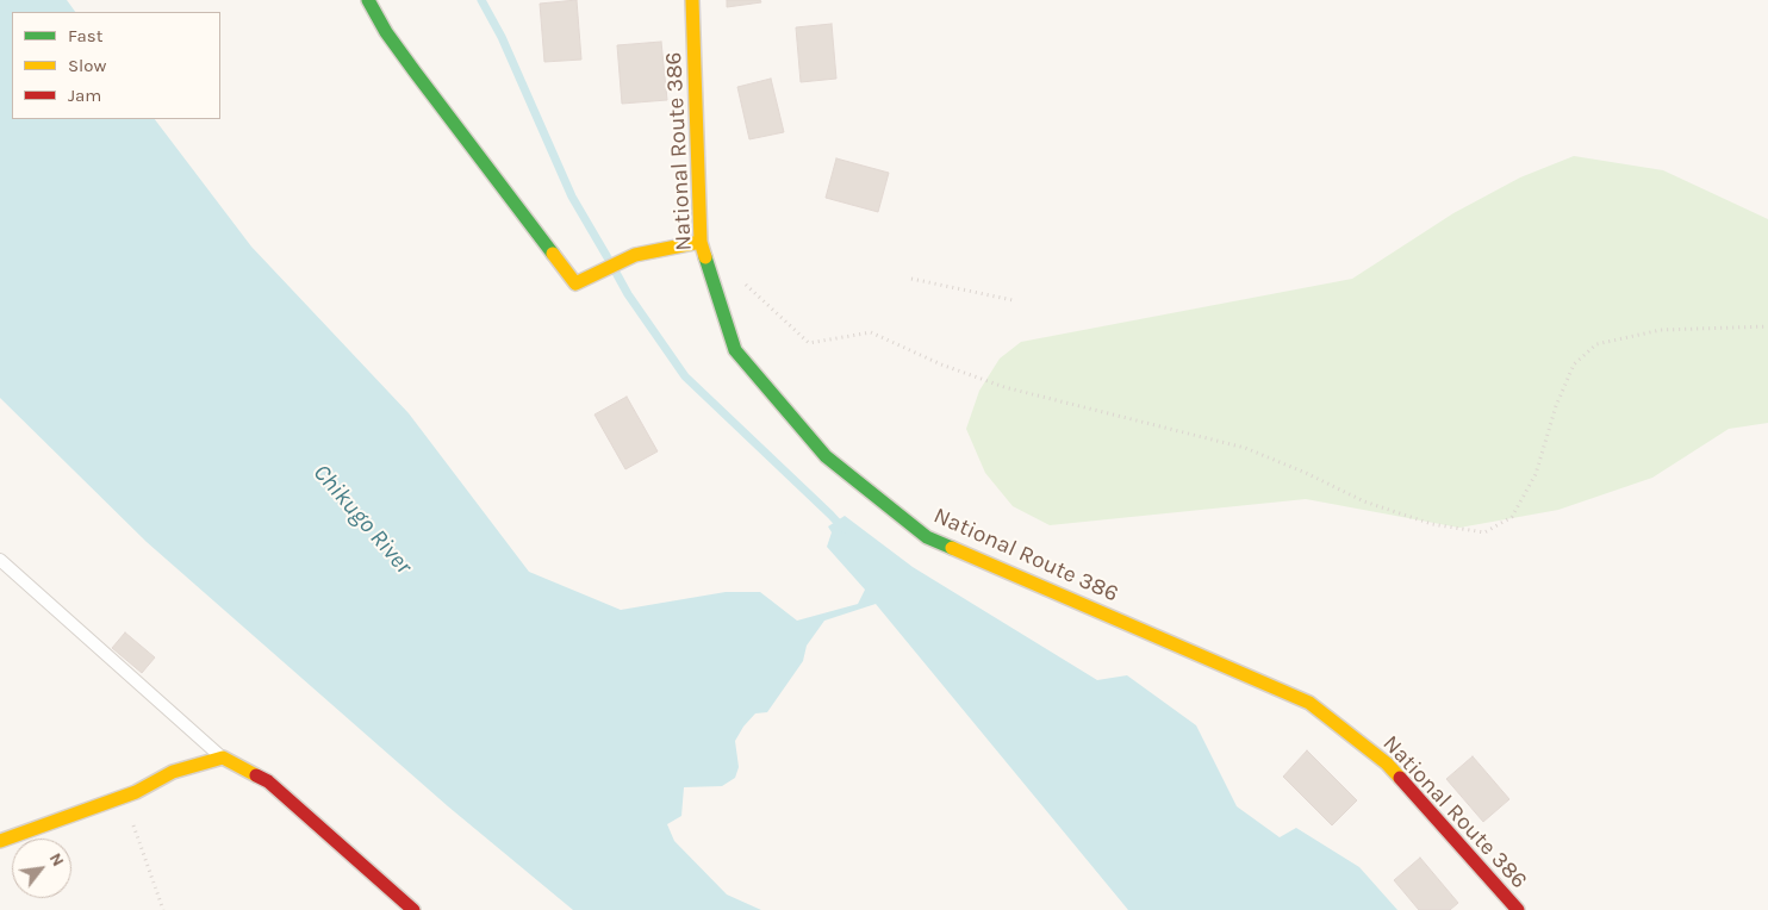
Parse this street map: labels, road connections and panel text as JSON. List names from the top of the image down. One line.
{"streets":{"main road":["National Route 386"]},"water":["Chikugo River"],"legend":["Fast","Slow","Jam"],"north":"top right"}
